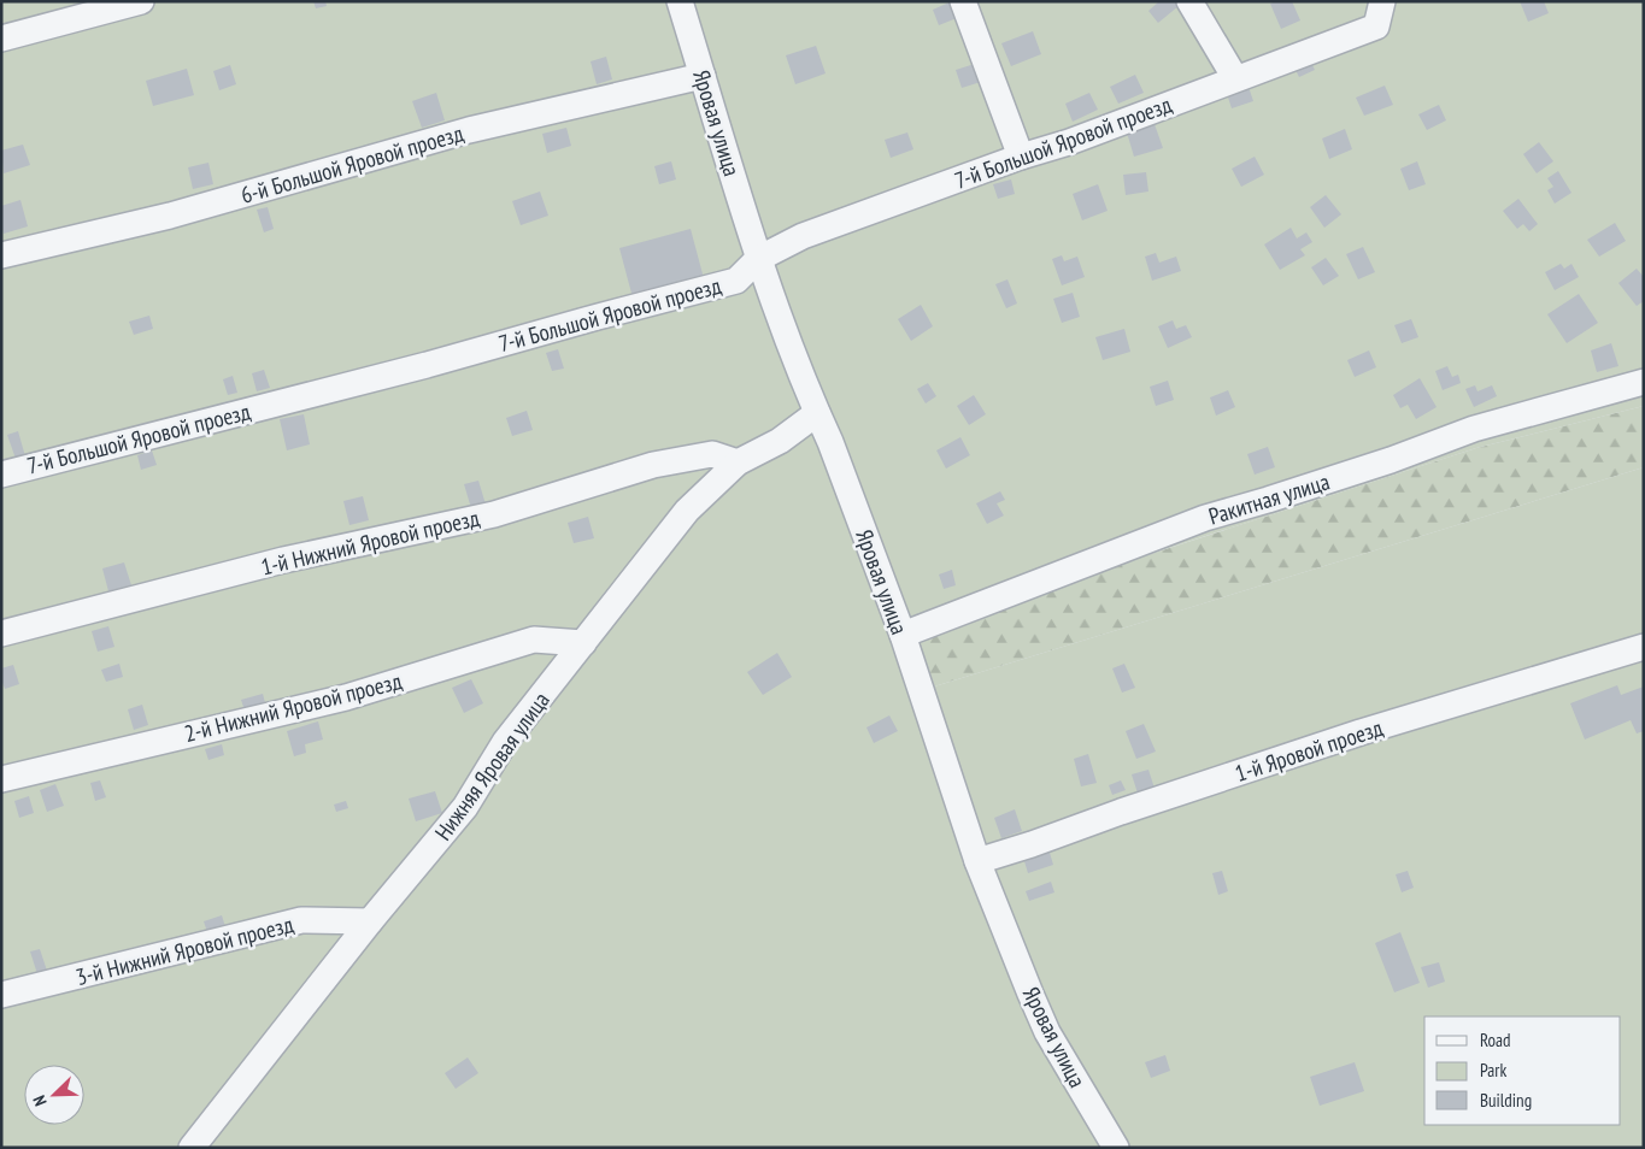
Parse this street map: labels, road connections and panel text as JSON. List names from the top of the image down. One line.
{"streets":{"street":["Яровая улица","7-й Большой Яровой проезд","6-й Большой Яровой проезд","Ракитная улица","1-й Нижний Яровой проезд","2-й Нижний Яровой проезд","1-й Яровой проезд","Нижняя Яровая улица","3-й Нижний Яровой проезд"]},"crossings":[["Яровая улица","7-й Большой Яровой проезд"],["Яровая улица","6-й Большой Яровой проезд"],["Яровая улица","Ракитная улица"],["Яровая улица","1-й Яровой проезд"],["Яровая улица","Нижняя Яровая улица"],["1-й Нижний Яровой проезд","Нижняя Яровая улица"],["2-й Нижний Яровой проезд","Нижняя Яровая улица"],["Нижняя Яровая улица","3-й Нижний Яровой проезд"]],"legend":["Road","Park","Building"],"north":"bottom left"}
